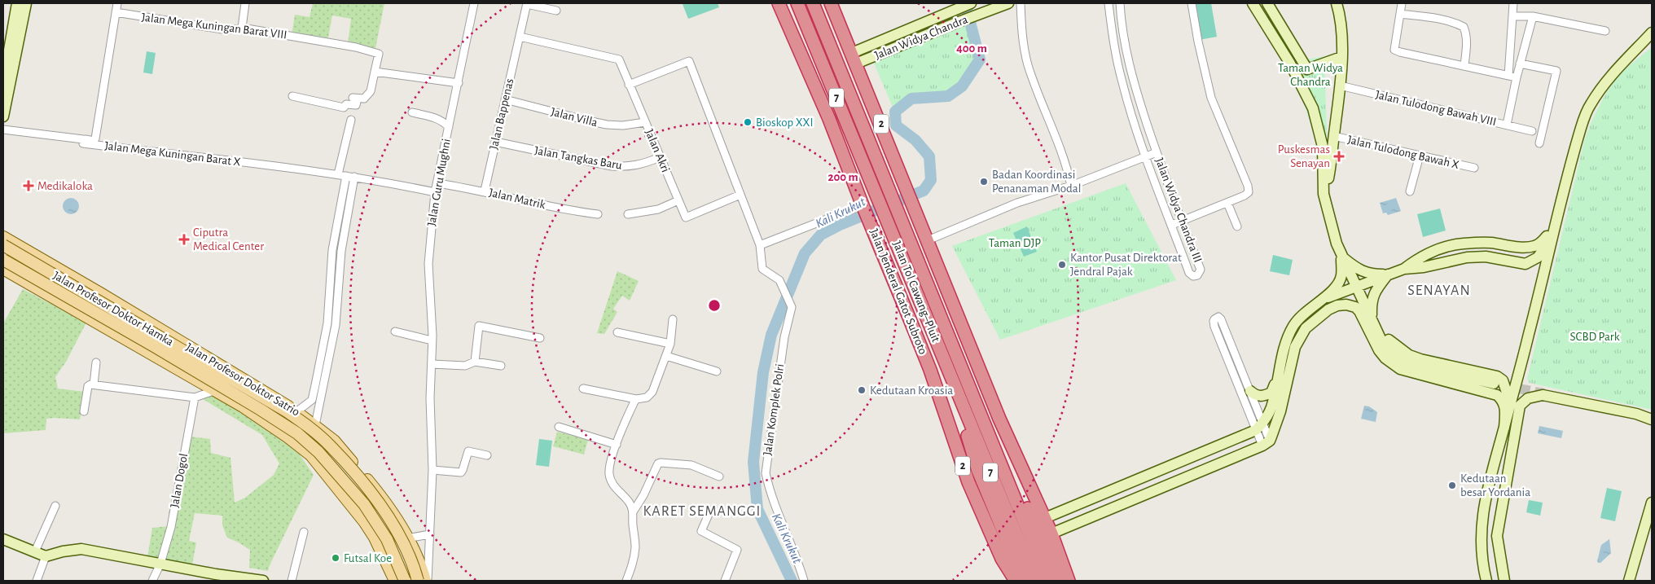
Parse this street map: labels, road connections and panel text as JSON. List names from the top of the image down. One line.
{"streets":{"highway":["7","2","Jalan Jenderal Gatot Subroto","Jalan Tol Cawang–Pluit"],"main road":["Jalan Widya Chandra","Jalan Profesor Doktor Hamka","Jalan Profesor Doktor Satrio"],"street":["Jalan Mega Kuningan Barat VIII","Jalan Tulodong Bawah VIII","Jalan Bappenas","Jalan Villa","Jalan Akri","Jalan Tulodong Bawah X","Jalan Mega Kuningan Barat X","Jalan Tangkas Baru","Jalan Guru Mughni","Jalan Matrik","Jalan Widya Chandra III","Jalan Komplek Polri","Jalan Dogol"]},"crossings":[["Jalan Widya Chandra","2"],["Jalan Bappenas","Jalan Villa"],["Jalan Bappenas","Jalan Tangkas Baru"],["Jalan Bappenas","Jalan Matrik"],["Jalan Villa","Jalan Akri"],["Jalan Akri","Jalan Tangkas Baru"],["Jalan Akri","Jalan Komplek Polri"],["Jalan Mega Kuningan Barat X","Jalan Guru Mughni"],["Jalan Guru Mughni","Jalan Matrik"],["Jalan Guru Mughni","Jalan Profesor Doktor Satrio"]],"districts":["SENAYAN","KARET SEMANGGI"],"water":["Kali Krukut"],"parks":["Taman Widya Chandra","Taman DJP","SCBD Park"],"places":{"other":["Bioskop XXI","Badan Koordinasi Penanaman Modal","Kantor Pusat Direktorat Jendral Pajak","Kedutaan Kroasia","Kedutaan besar Yordania","Futsal Koe"],"health":["Puskesmas Senayan","Medikaloka","Ciputra Medical Center"]},"rings":["400 m","200 m"]}
